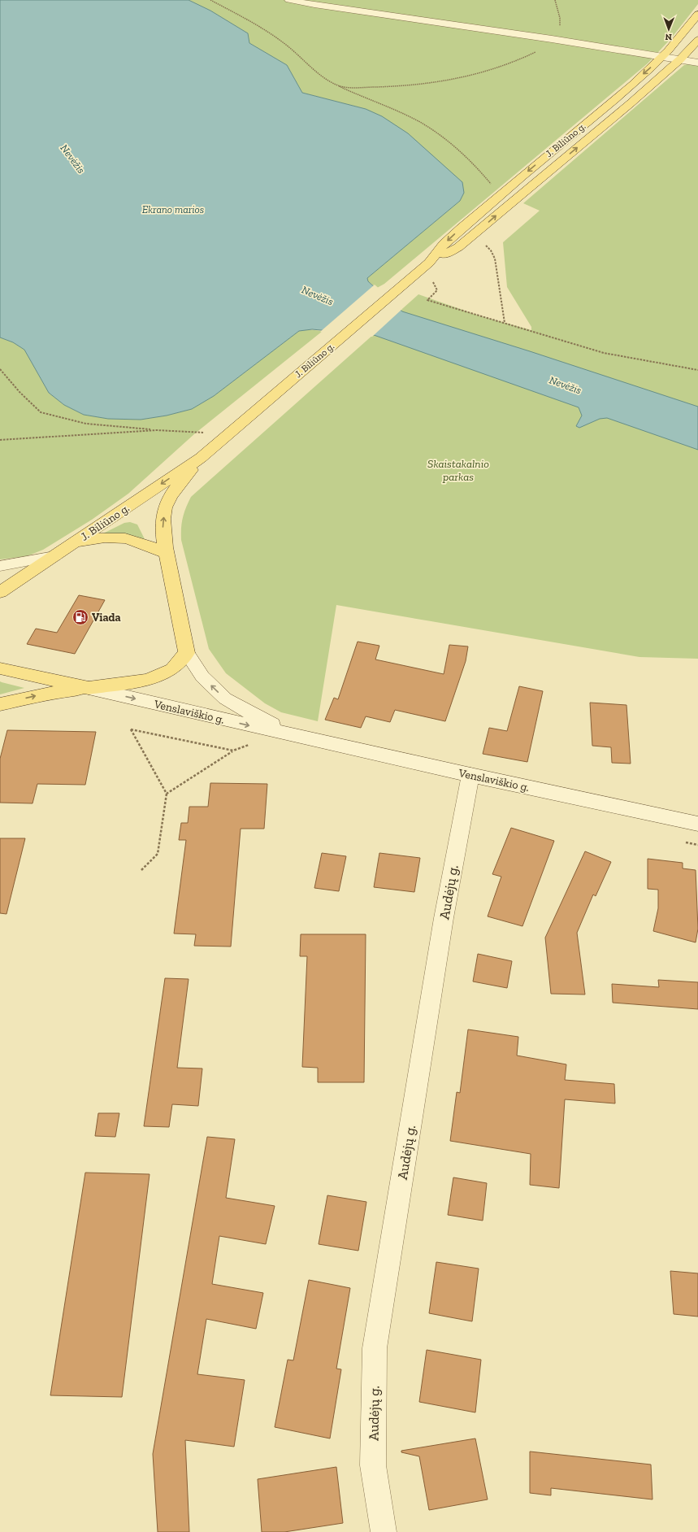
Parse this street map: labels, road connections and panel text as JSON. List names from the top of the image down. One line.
{"streets":{"main road":["J. Biliūno g."],"street":["Venslaviškio g.","Audėjų g."]},"crossings":[["J. Biliūno g.","Venslaviškio g."],["Venslaviškio g.","Audėjų g."]],"water":["Nevėžis","Ekrano marios"],"parks":["Skaistakalnio parkas"],"places":{"fuel station":["Viada"]},"north":"bottom"}
